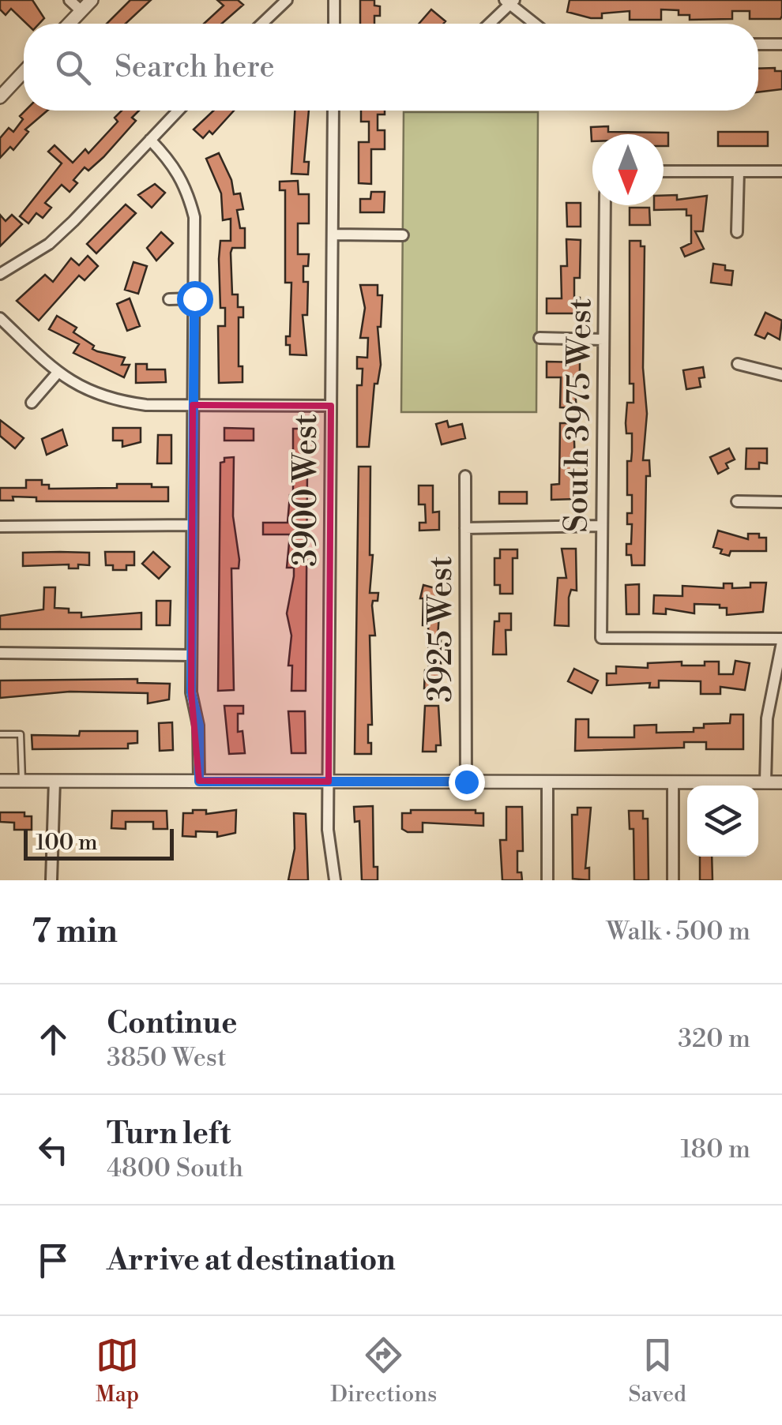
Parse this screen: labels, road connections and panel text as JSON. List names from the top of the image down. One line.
{"streets":{"street":["South 3975 West","3900 West","3925 West"]},"scale_bar":"100 m","north":"bottom","page":{"search":"Search here","scale":"100 m","heading":["7 min","Walk · 500 m"],"list":[["Continue","3850 West","320 m"],["Turn left","4800 South","180 m"],"Arrive at destination"],"nav":["Map","Directions","Saved"]}}
